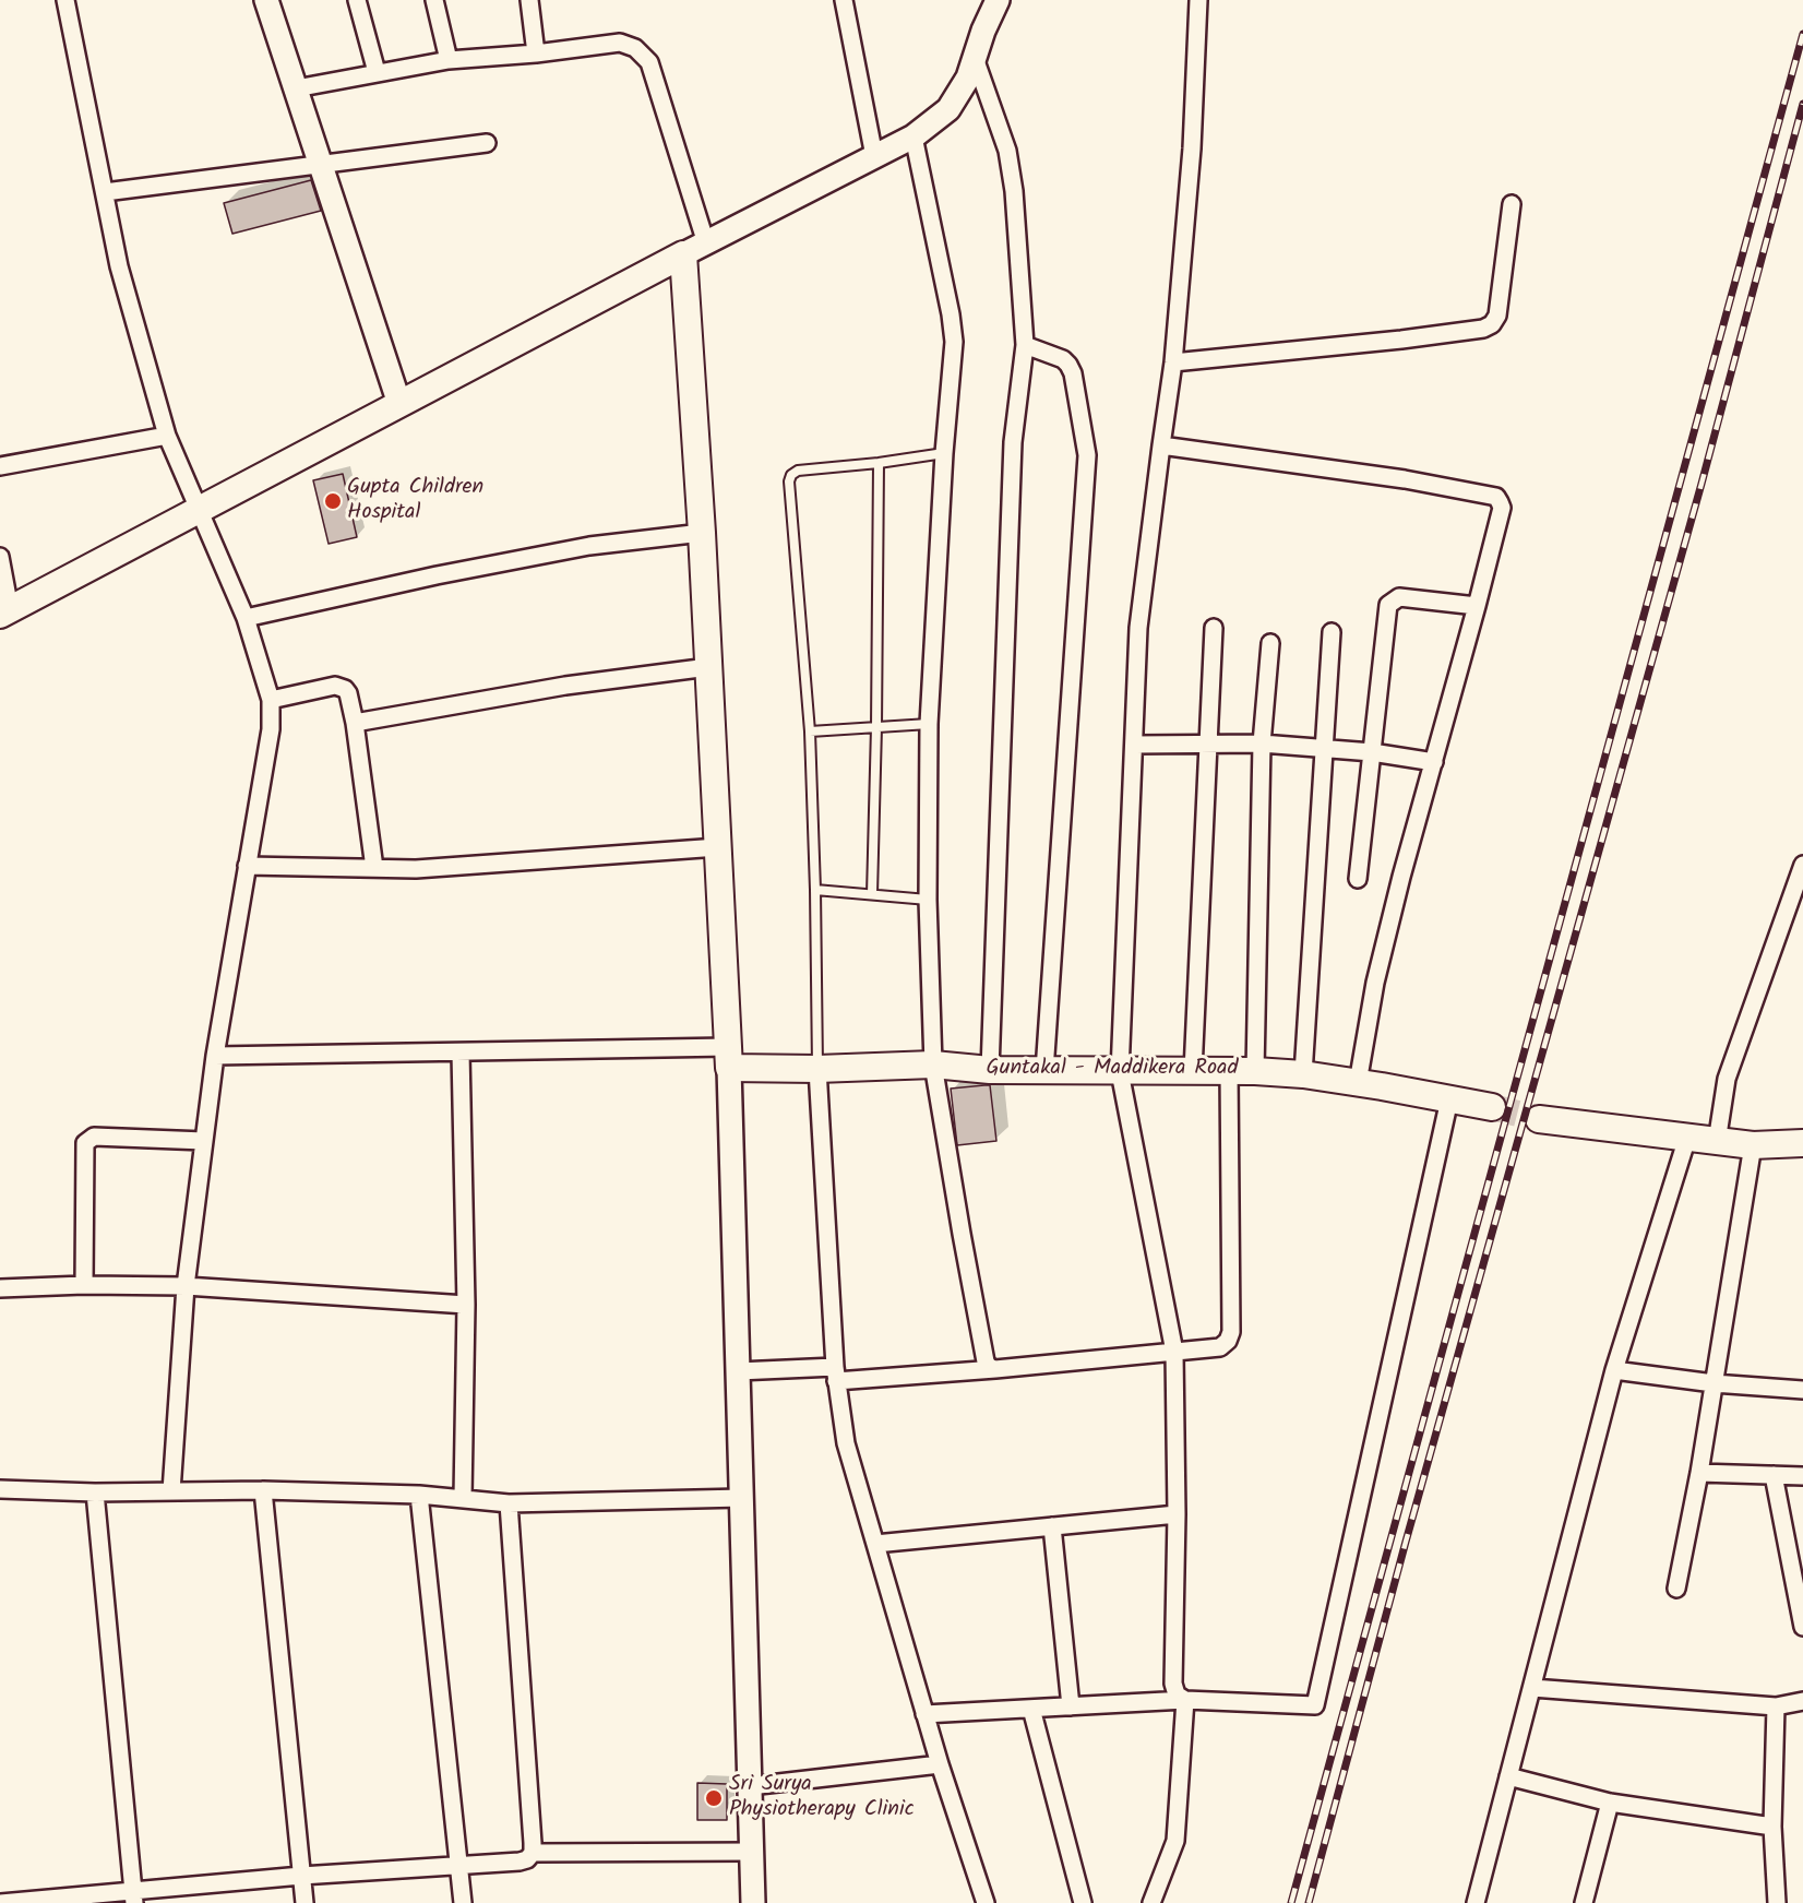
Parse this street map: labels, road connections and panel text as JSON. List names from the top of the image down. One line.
{"streets":{"main road":["Guntakal - Maddikera Road"]},"places":["Gupta Children Hospital","Sri Surya Physiotherapy Clinic"]}
